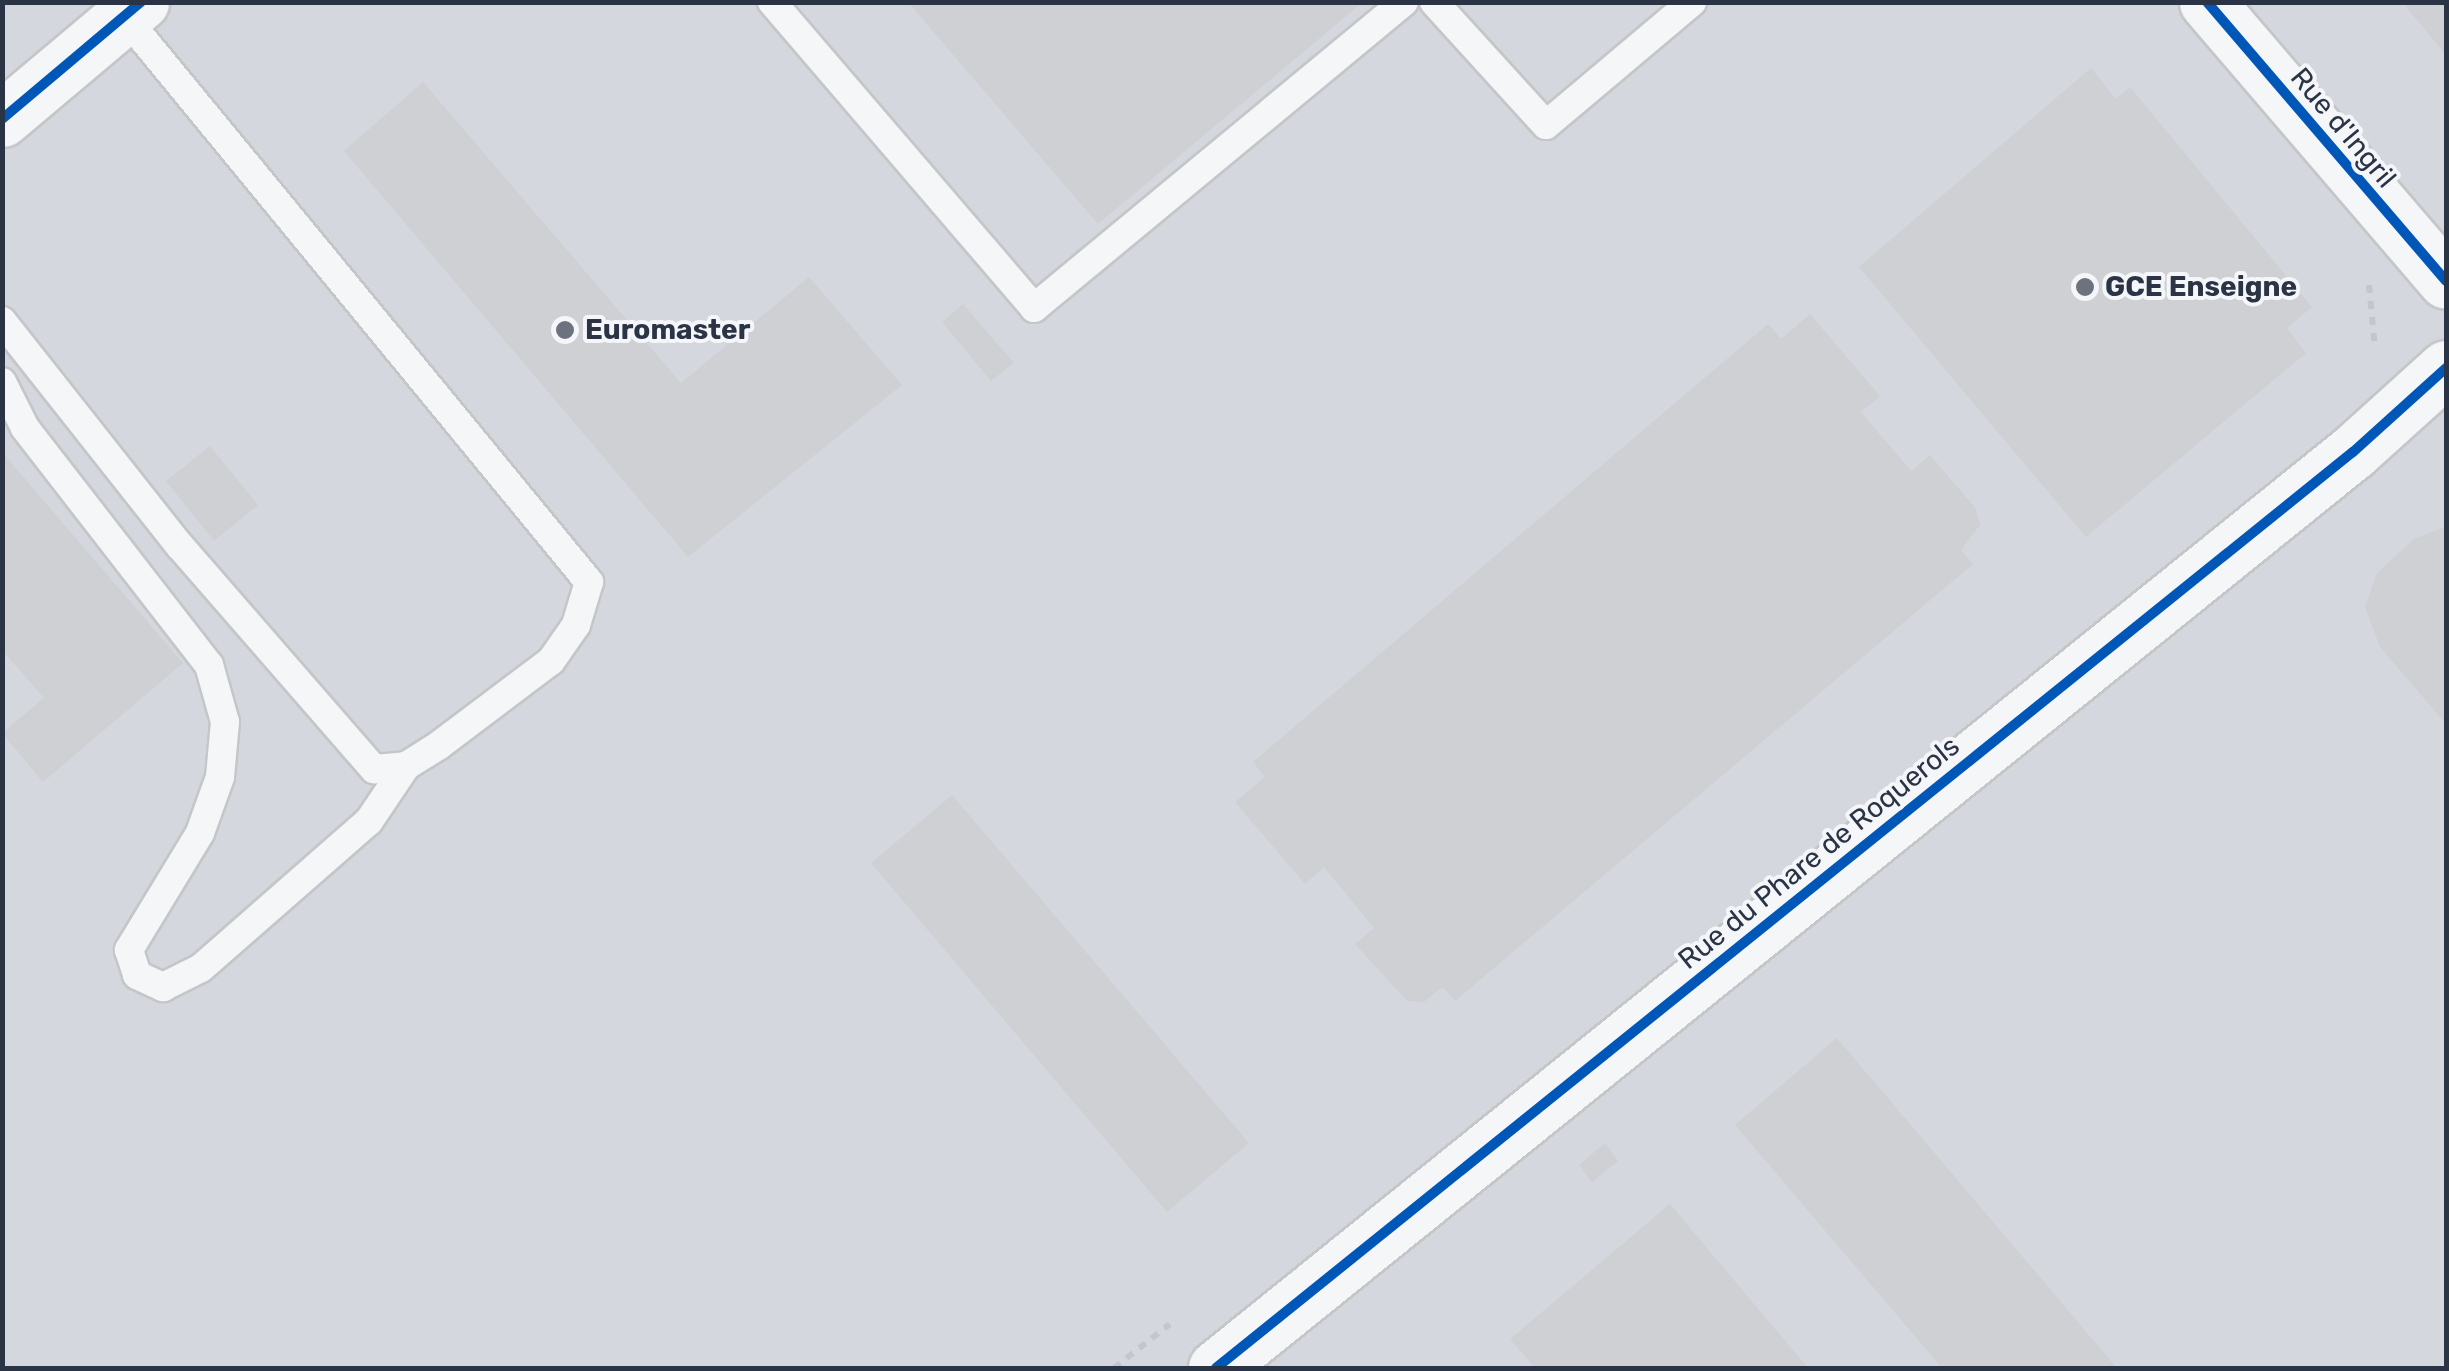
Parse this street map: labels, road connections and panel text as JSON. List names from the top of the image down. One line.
{"streets":{"street":["Rue d'Ingril","Rue du Phare de Roquerols"]},"places":["GCE Enseigne","Euromaster"]}
